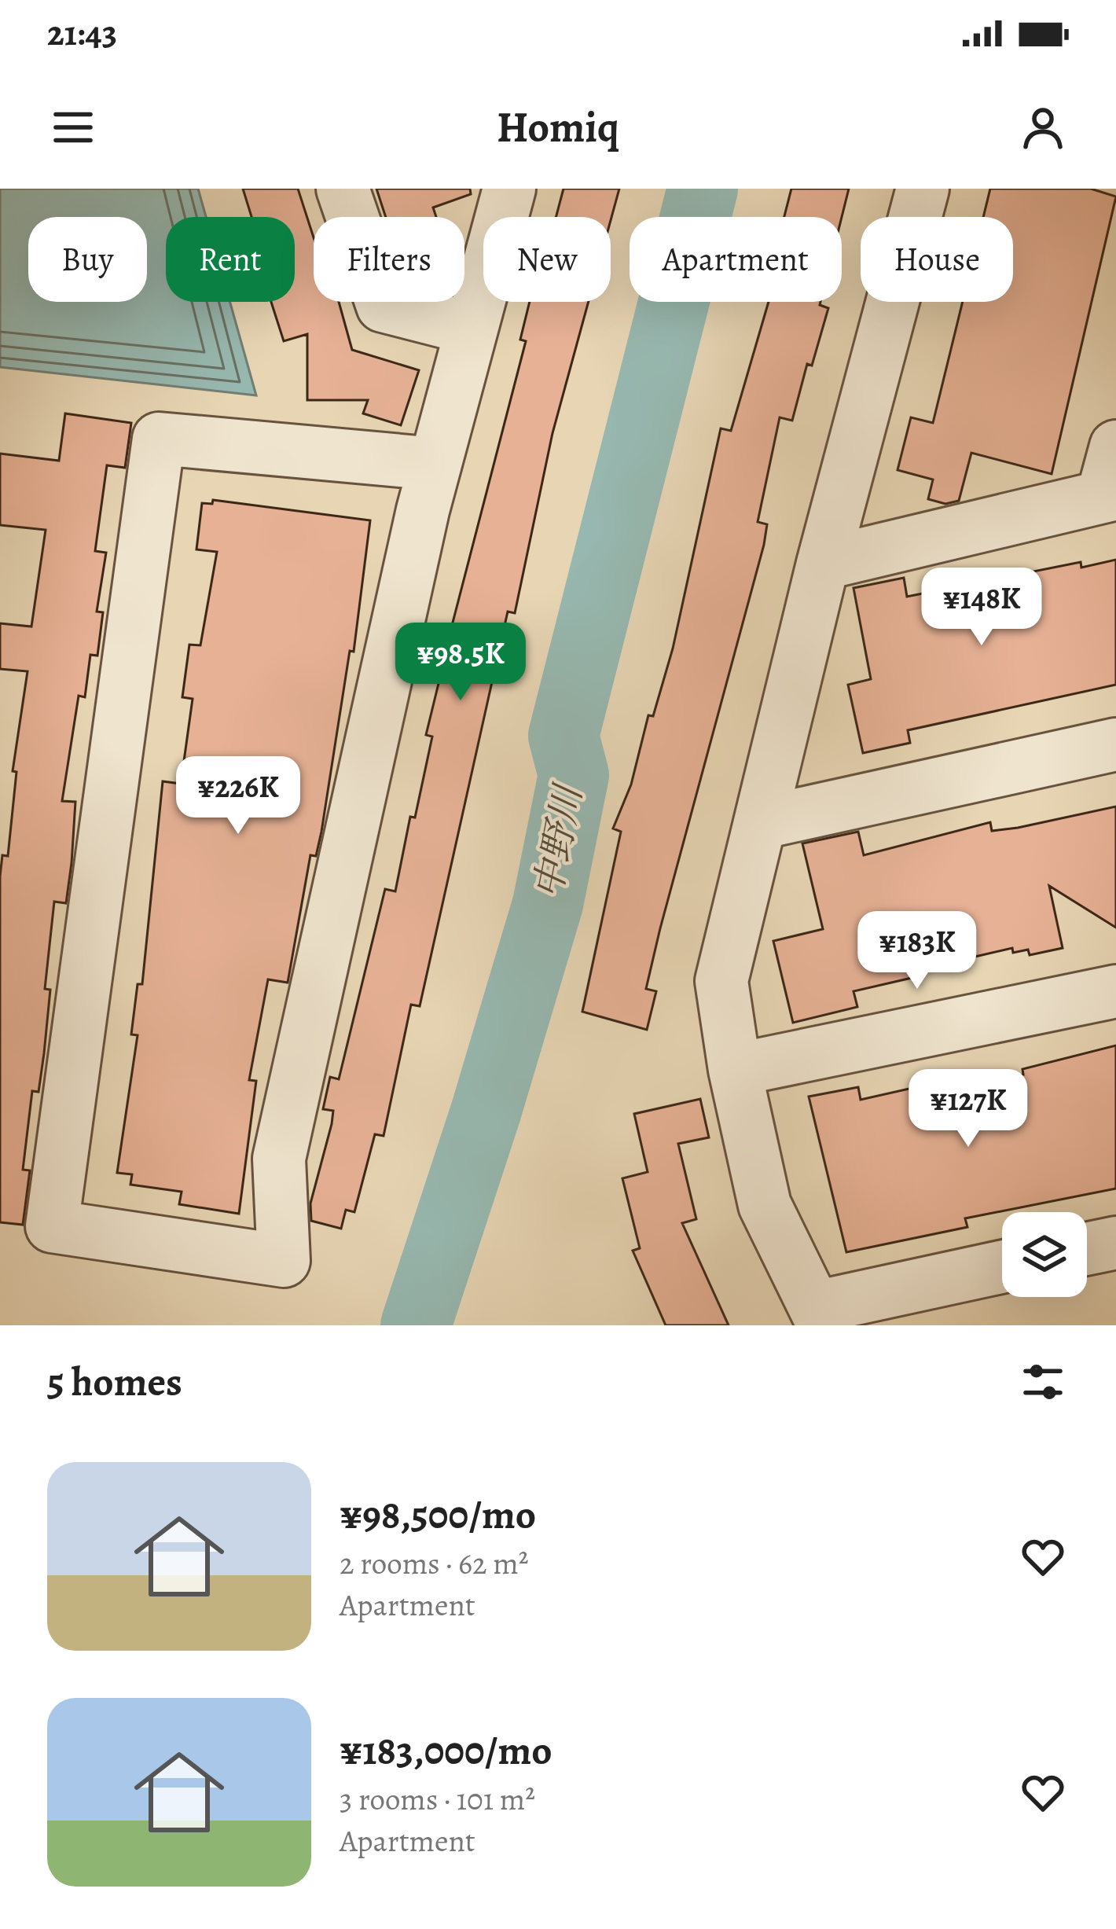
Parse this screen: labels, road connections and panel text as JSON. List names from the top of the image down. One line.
{"water":["中野川"],"page":{"status":"21:43","header":"Homiq","chip":["Buy","Rent","Filters","New","Apartment","House"],"price":["¥148K","¥98.5K","¥226K","¥183K","¥127K"],"heading":"5 homes","list":[{"name":"¥98,500/mo","note":"2 rooms · 62 m² · Apartment"},{"name":"¥183,000/mo","note":"3 rooms · 101 m² · Apartment"}]}}
